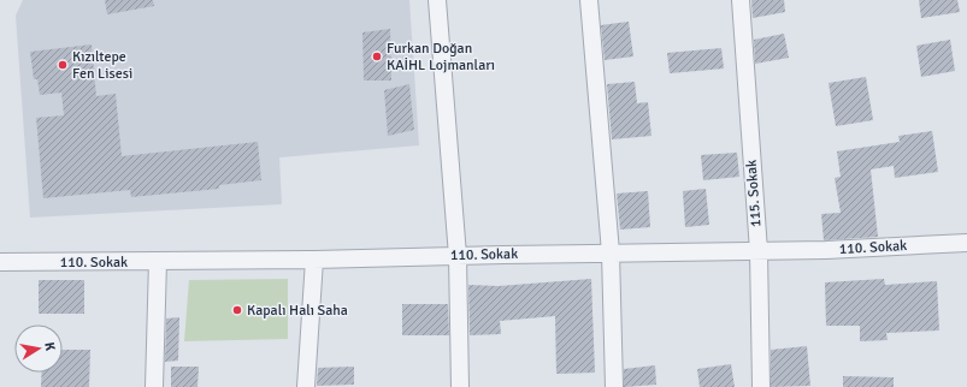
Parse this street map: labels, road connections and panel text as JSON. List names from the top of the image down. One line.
{"streets":{"street":["115. Sokak","110. Sokak"]},"crossings":[["115. Sokak","110. Sokak"]],"places":["Furkan Doğan KAİHL Lojmanları","Kızıltepe Fen Lisesi","Kapalı Halı Saha"],"north":"right"}
